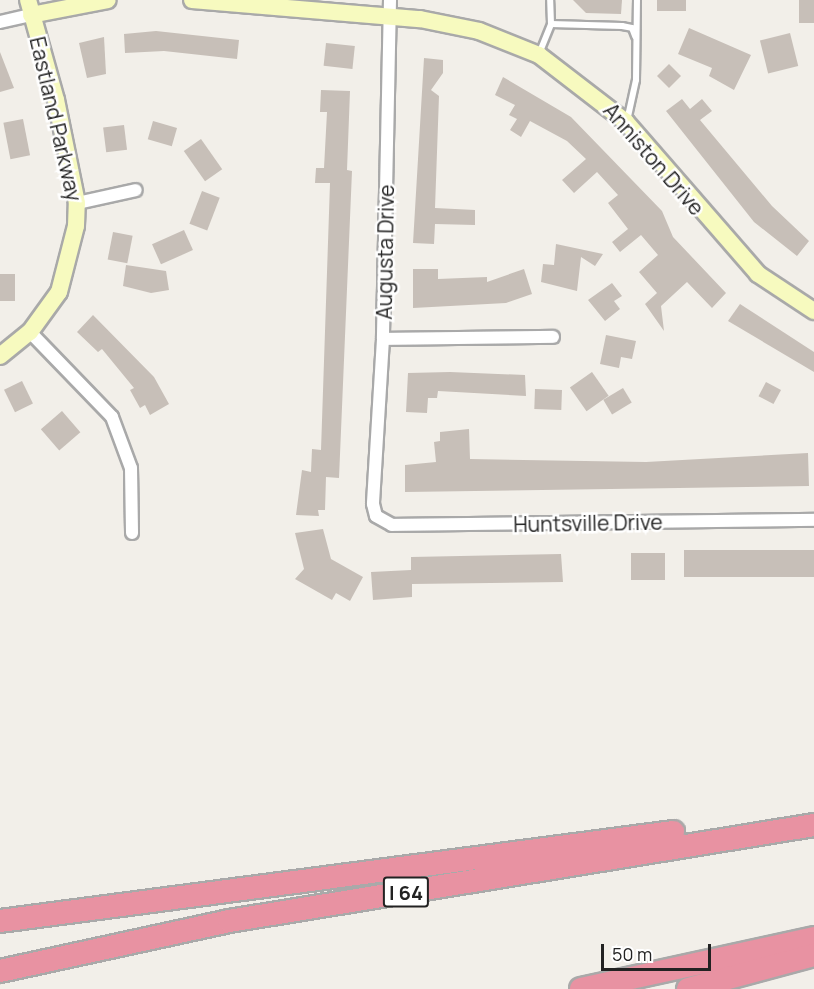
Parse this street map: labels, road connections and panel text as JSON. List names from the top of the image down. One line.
{"streets":{"highway":["I 64"],"street":["Eastland Parkway","Anniston Drive","Augusta Drive","Huntsville Drive"]},"crossings":[["Anniston Drive","Augusta Drive"],["Augusta Drive","Huntsville Drive"]],"scale_bar":"50 m"}
